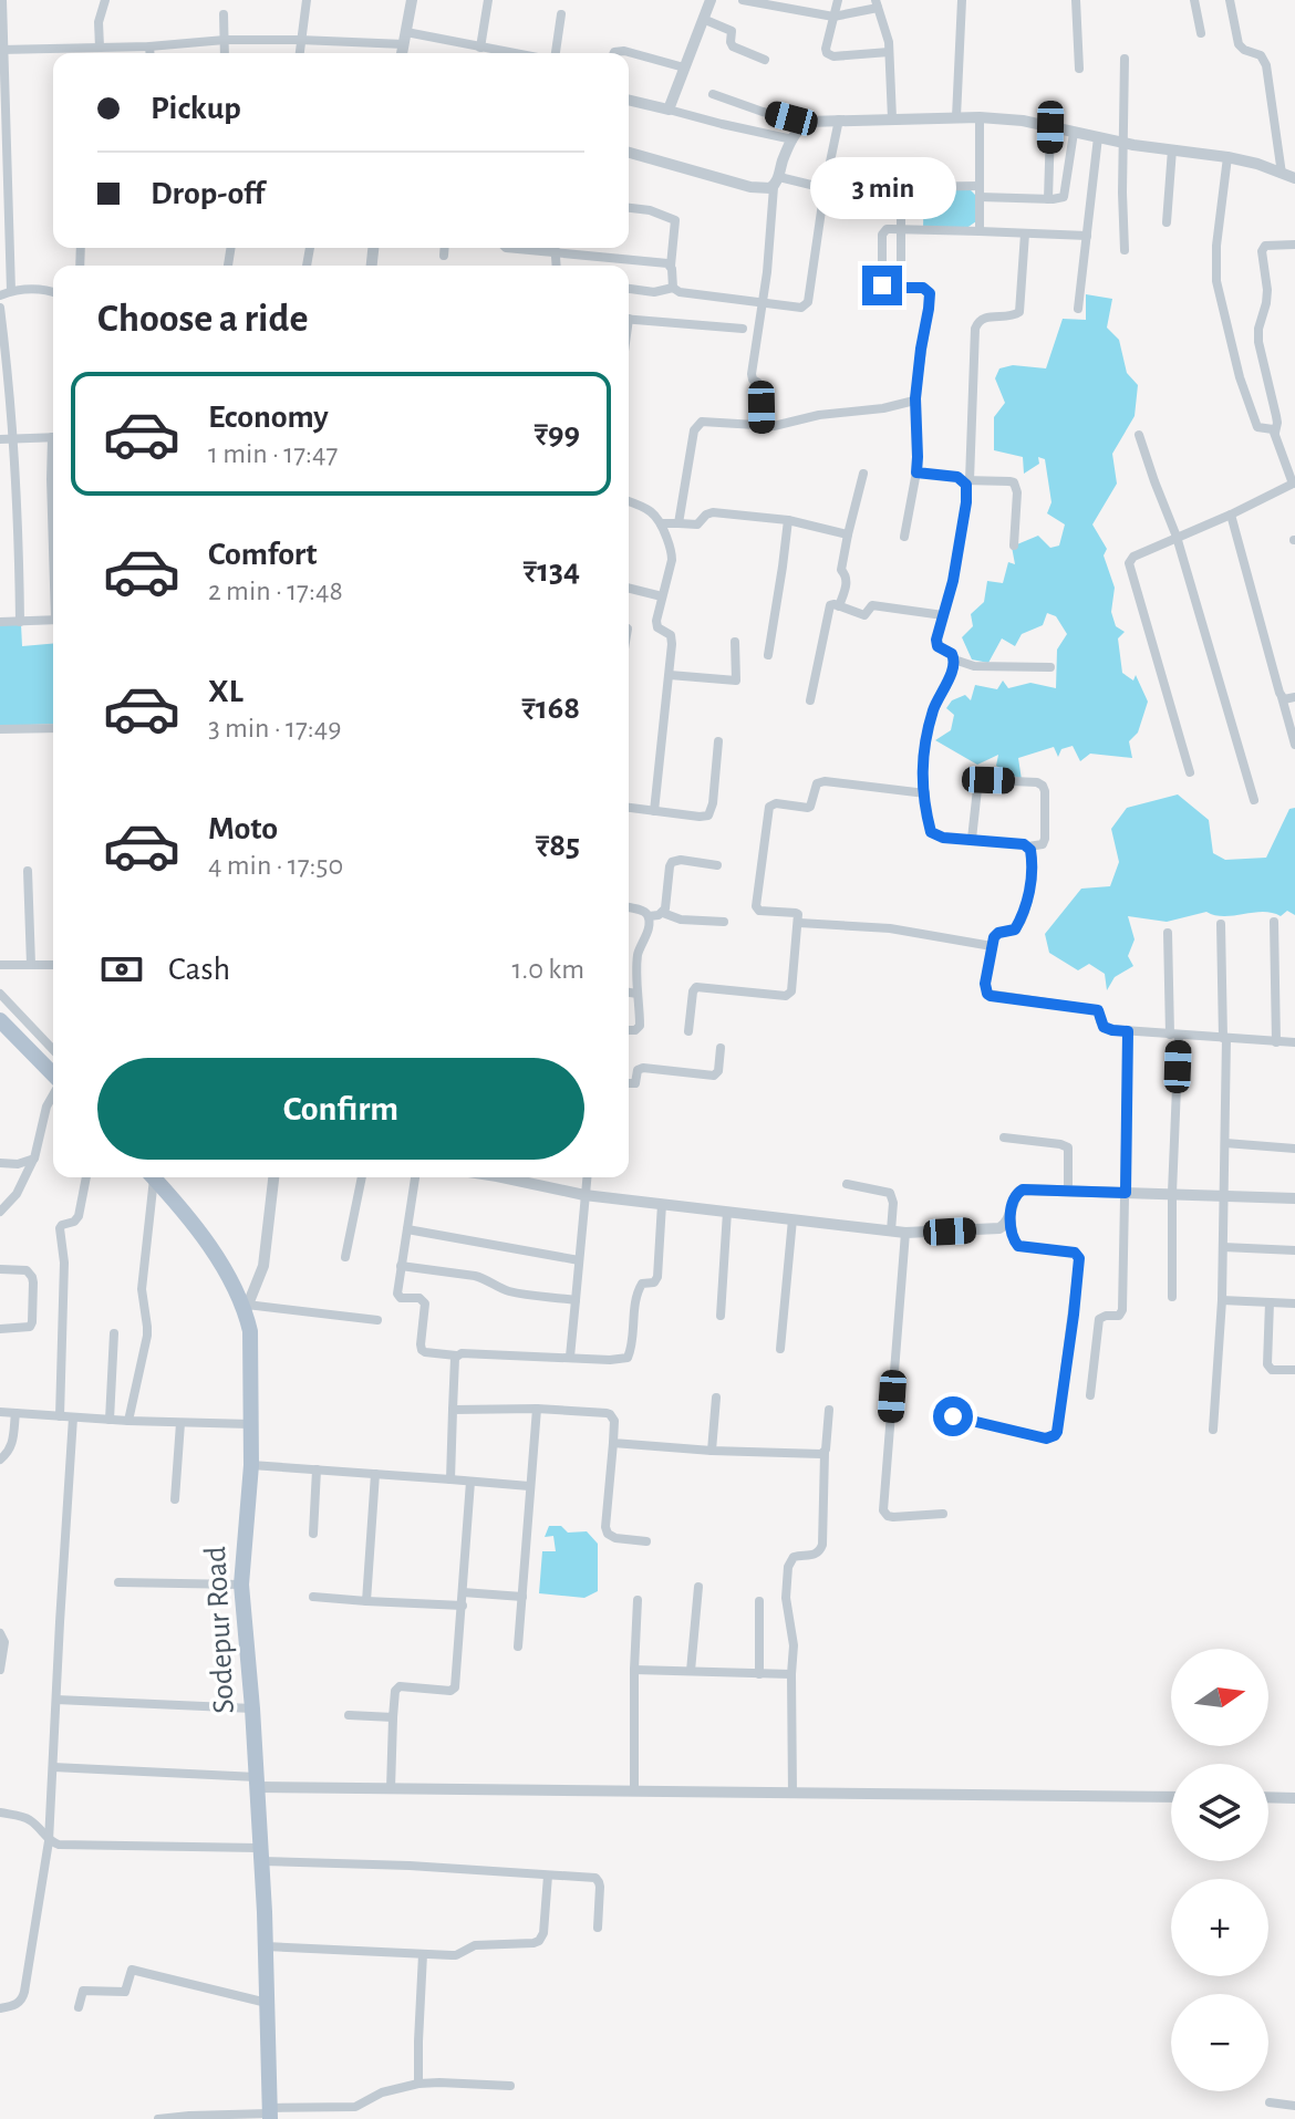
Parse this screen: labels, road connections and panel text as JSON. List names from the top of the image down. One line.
{"streets":{"main road":["Sodepur Road"]},"north":"right","page":{"banner":["Pickup","Drop-off"],"bubble":"3 min","heading":"Choose a ride","list":[{"name":"Economy","note":"1 min · 17:47","value":"₹99"},{"name":"Comfort","note":"2 min · 17:48","value":"₹134"},{"name":"XL","note":"3 min · 17:49","value":"₹168"},{"name":"Moto","note":"4 min · 17:50","value":"₹85"}],"pay":["Cash","1.0 km"],"buttons":"Confirm","map_buttons":["+","−"]}}
